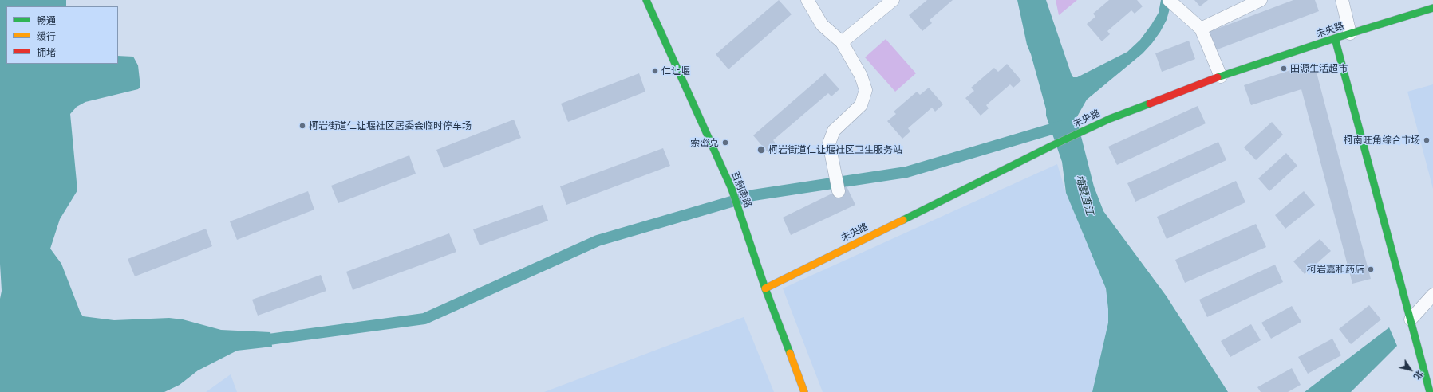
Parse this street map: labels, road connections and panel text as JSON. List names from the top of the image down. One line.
{"streets":{"street":["未央路","百舸南路"]},"crossings":[["未央路","百舸南路"]],"water":["梅墅直江"],"places":["田源生活超市","仁让堰","柯岩街道仁让堰社区居委会临时停车场","柯南旺角综合市场","索密克","柯岩街道仁让堰社区卫生服务站","柯岩嘉和药店"],"legend":["畅通","缓行","拥堵"],"north":"bottom right"}
